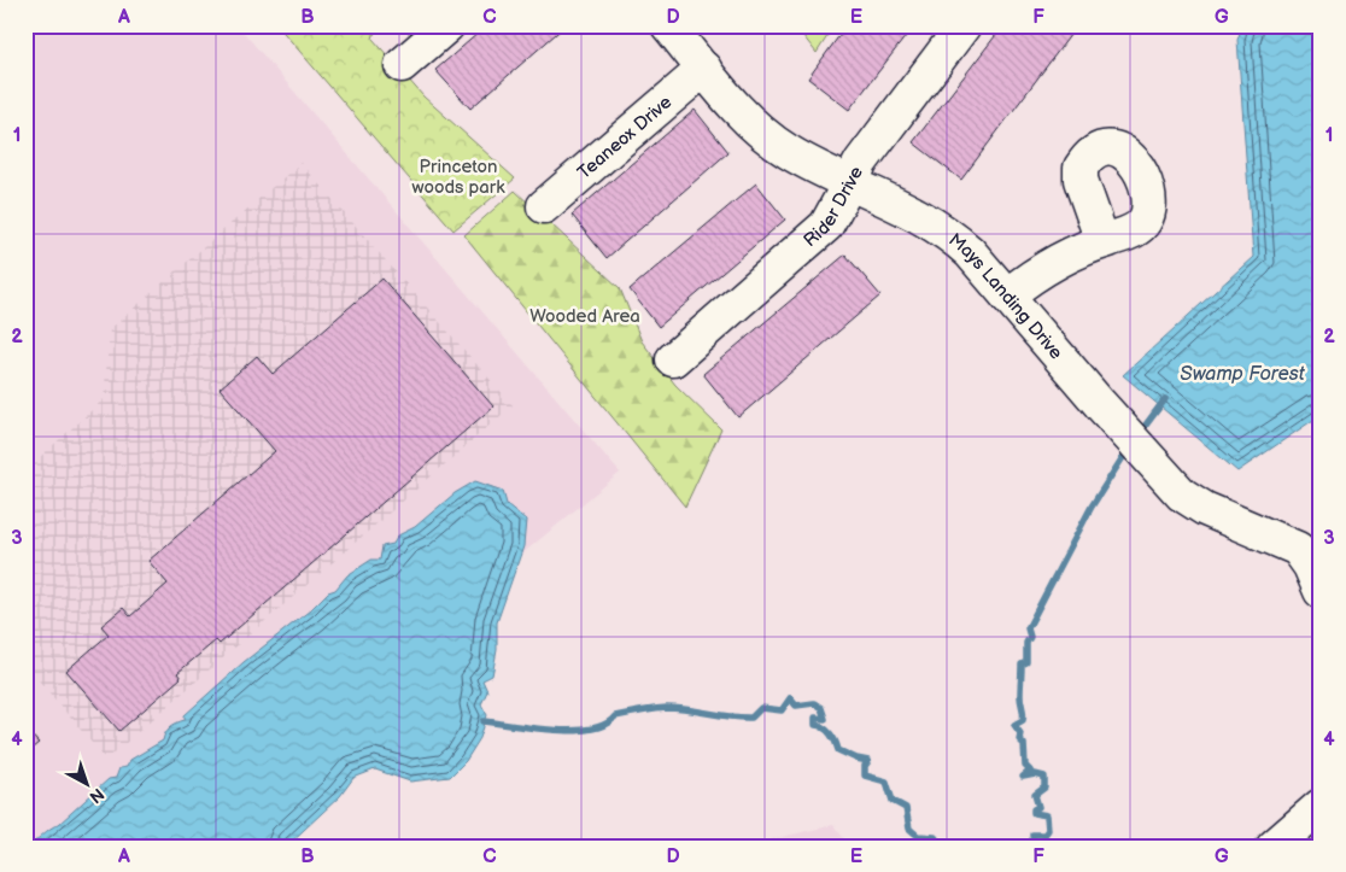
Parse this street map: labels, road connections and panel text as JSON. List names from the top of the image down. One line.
{"streets":{"street":["Teaneox Drive","Rider Drive","Mays Landing Drive"]},"crossings":[["Teaneox Drive","Mays Landing Drive"],["Rider Drive","Mays Landing Drive"]],"water":["Swamp Forest"],"parks":["Princeton woods park","Wooded Area"],"north":"bottom right","grid":{"columns":["A","B","C","D","E","F","G"],"rows":["1","2","3","4"]}}
